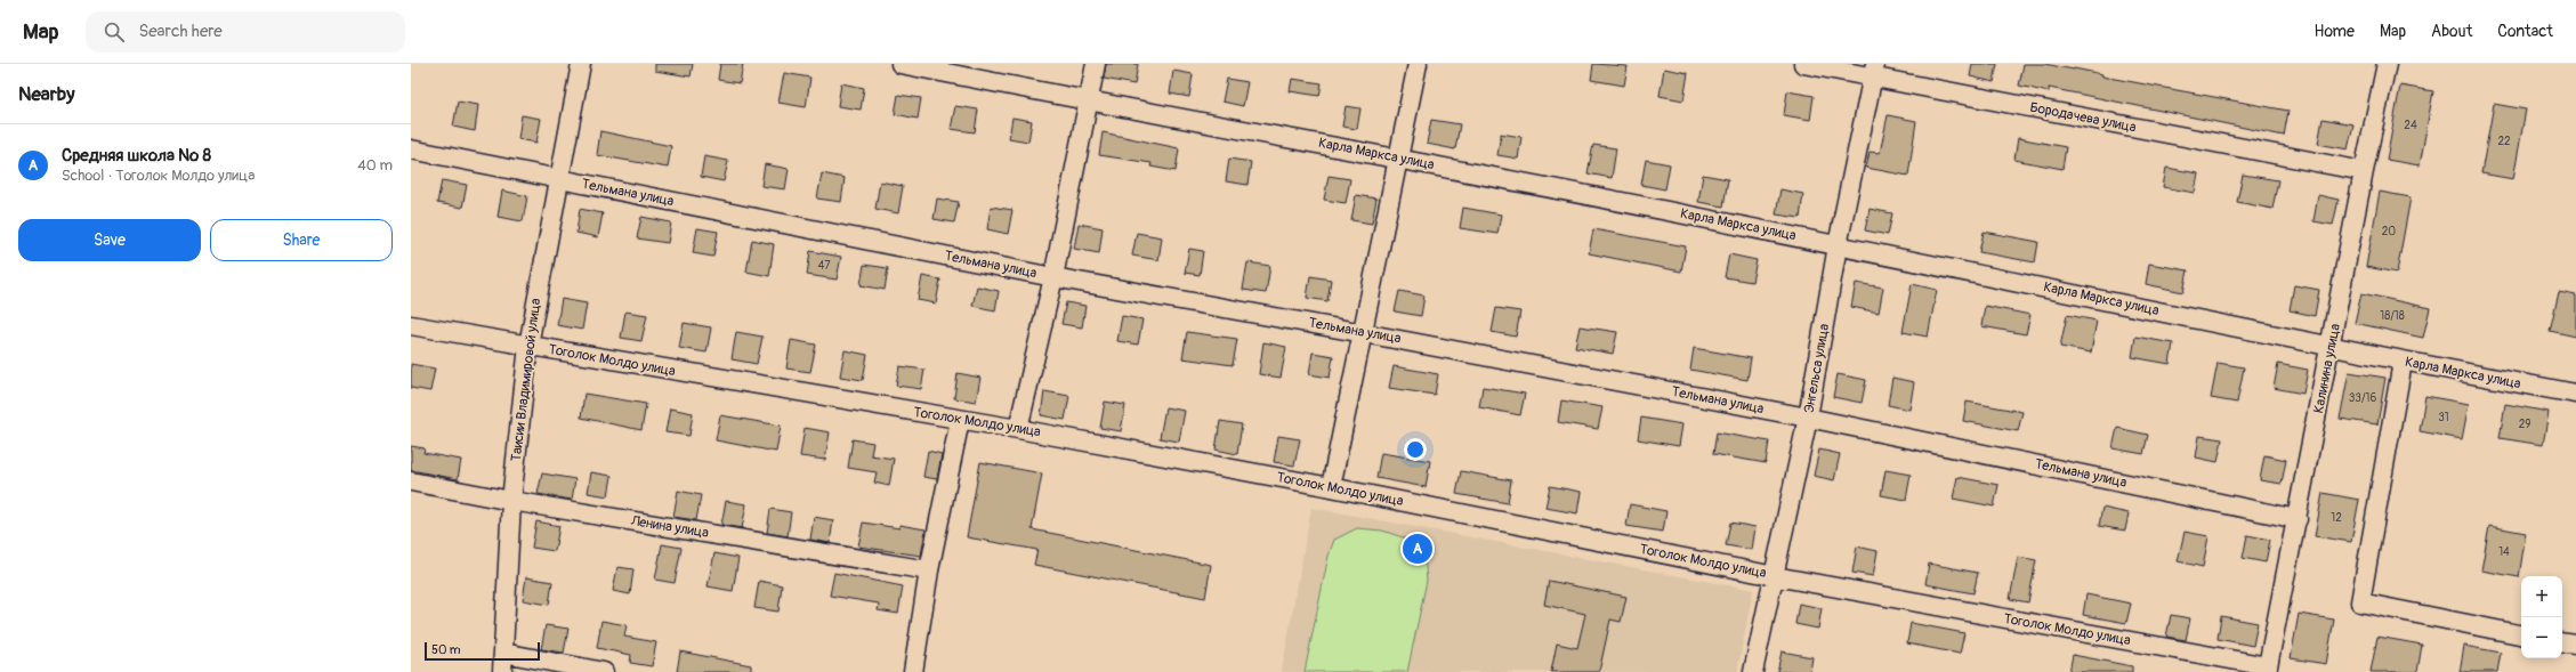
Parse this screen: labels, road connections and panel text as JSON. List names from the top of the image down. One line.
{"streets":{"street":["Бородачева улица","Карла Маркса улица","Тельмана улица","Тоголок Молдо улица","Энгельса улица","Калинина улица","Таисии Владимировой улица","Ленина улица"]},"crossings":[["Бородачева улица","Энгельса улица"],["Бородачева улица","Калинина улица"],["Карла Маркса улица","Энгельса улица"],["Карла Маркса улица","Калинина улица"],["Тельмана улица","Энгельса улица"],["Тельмана улица","Калинина улица"],["Тельмана улица","Таисии Владимировой улица"],["Тоголок Молдо улица","Энгельса улица"],["Тоголок Молдо улица","Калинина улица"],["Тоголок Молдо улица","Таисии Владимировой улица"],["Таисии Владимировой улица","Ленина улица"]],"house_numbers":["24","22","20","47","18/18","33/16","31","29","12","14"],"scale_bar":"50 m","page":{"header":"Map","search":"Search here","nav":["Home","Map","About","Contact"],"heading":"Nearby","list":[{"mark":"A","name":"Средняя школа № 8","note":"School · Тоголок Молдо улица","value":"40 m"}],"buttons":["Save","Share"],"pins":"A","map_buttons":["+","−"],"scale":"50 m"}}
